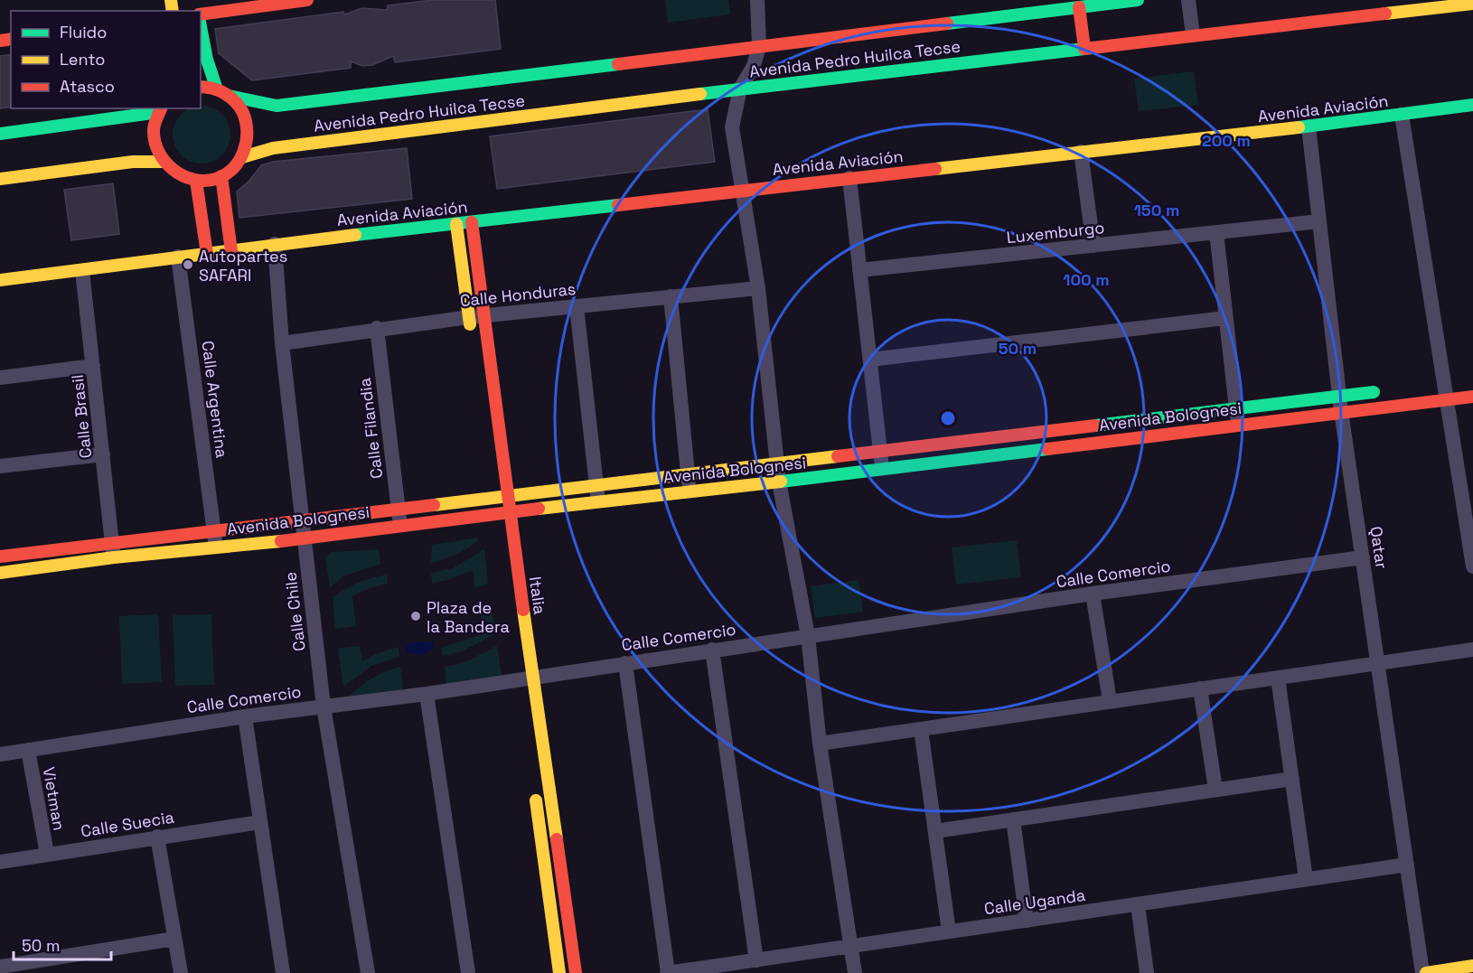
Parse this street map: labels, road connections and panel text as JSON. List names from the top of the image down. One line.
{"streets":{"street":["Avenida Pedro Huilca Tecse","Avenida Aviación","Luxemburgo","Calle Honduras","Calle Argentina","Calle Brasil","Avenida Bolognesi","Calle Filandia","Qatar","Calle Comercio","Italia","Calle Chile","Vietman","Calle Suecia","Calle Uganda"]},"crossings":[["Avenida Aviación","Calle Argentina"],["Avenida Aviación","Calle Brasil"],["Avenida Aviación","Qatar"],["Avenida Aviación","Italia"],["Avenida Aviación","Calle Chile"],["Luxemburgo","Qatar"],["Calle Honduras","Calle Filandia"],["Calle Honduras","Italia"],["Calle Honduras","Calle Chile"],["Calle Argentina","Avenida Bolognesi"],["Calle Brasil","Avenida Bolognesi"],["Avenida Bolognesi","Calle Filandia"],["Avenida Bolognesi","Qatar"],["Avenida Bolognesi","Italia"],["Avenida Bolognesi","Calle Chile"],["Qatar","Calle Comercio"],["Qatar","Calle Uganda"],["Calle Comercio","Italia"],["Calle Comercio","Calle Chile"],["Calle Comercio","Vietman"],["Vietman","Calle Suecia"]],"places":["Autopartes SAFARI","Plaza de la Bandera"],"legend":["Fluido","Lento","Atasco"],"scale_bar":"50 m","rings":["200 m","150 m","100 m","50 m"]}
